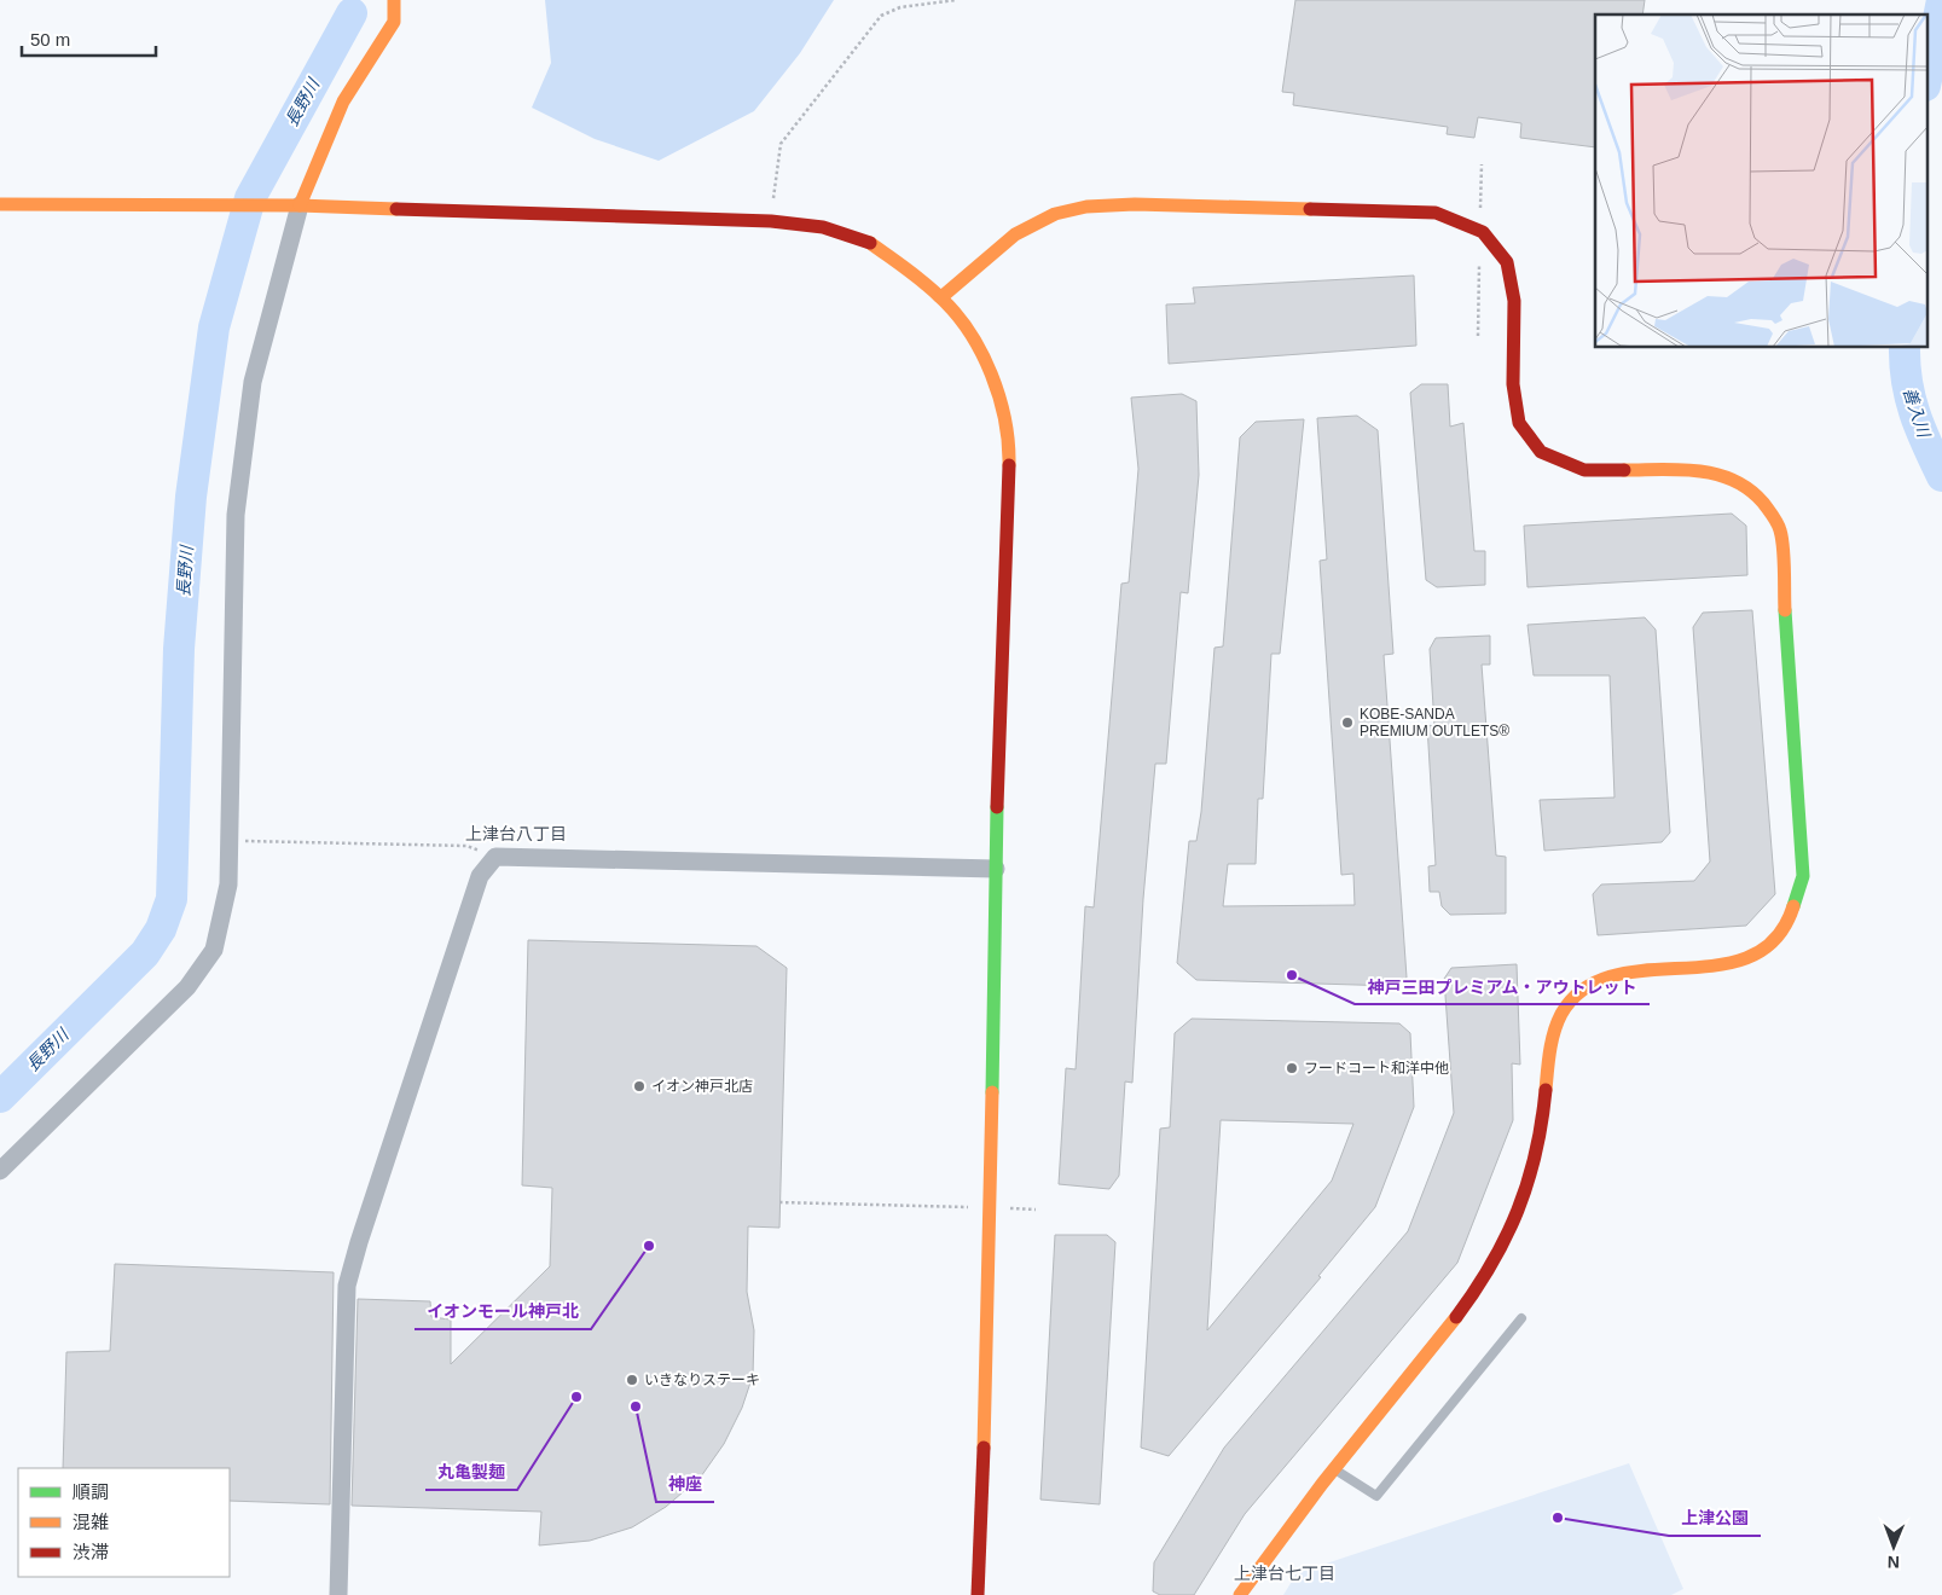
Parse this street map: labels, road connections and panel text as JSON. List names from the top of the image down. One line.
{"districts":["上津台八丁目","上津台七丁目"],"water":["長野川","善入川"],"places":["KOBE-SANDA PREMIUM OUTLETS®","神戸三田プレミアム・アウトレット","フードコート和洋中他","イオン神戸北店","イオンモール神戸北","いきなりステーキ","丸亀製麺","神座","上津公園"],"legend":["順調","混雑","渋滞"],"scale_bar":"50 m","north":"bottom"}
